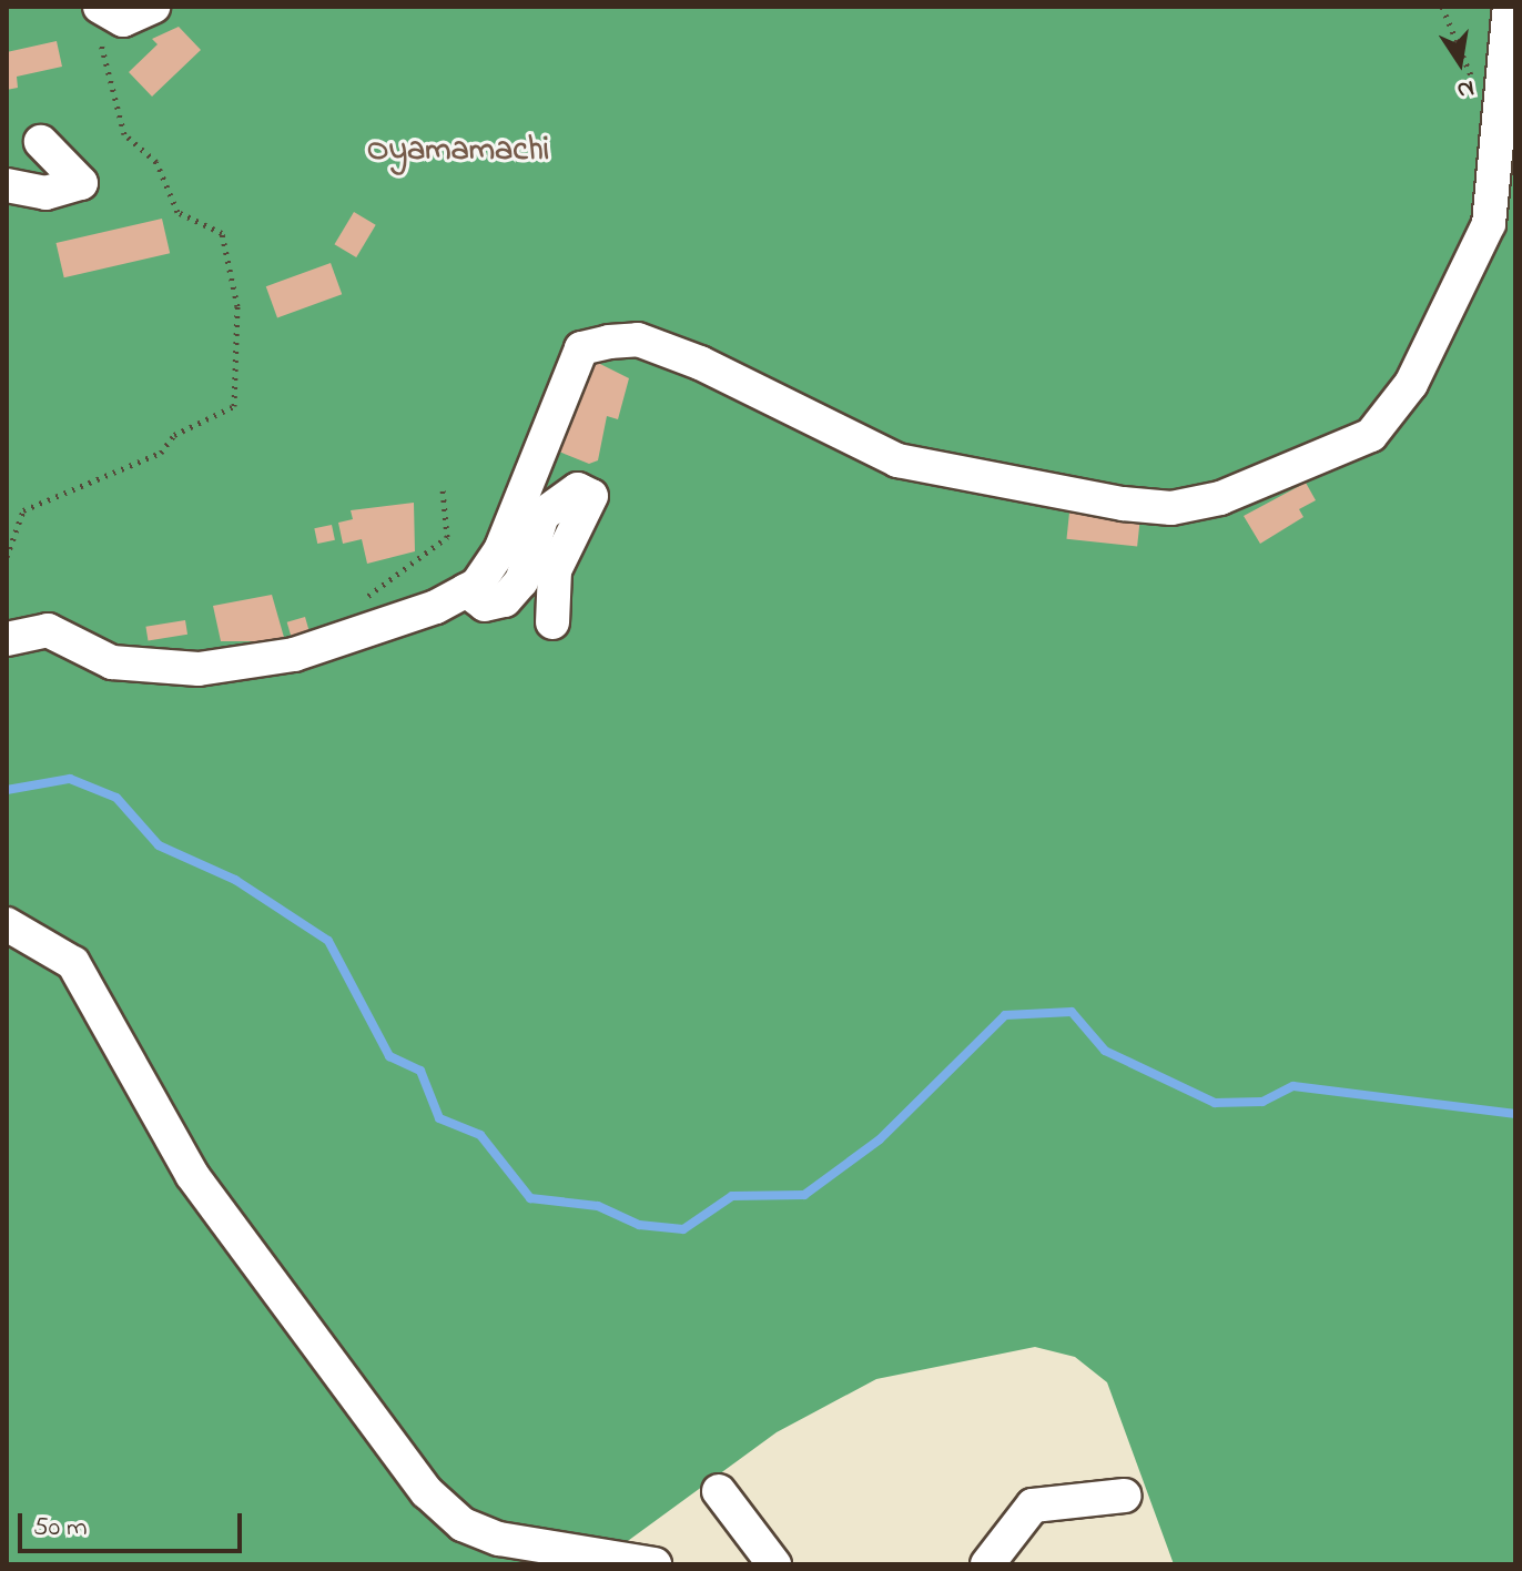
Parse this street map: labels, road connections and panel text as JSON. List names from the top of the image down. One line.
{"districts":["Oyamamachi"],"scale_bar":"50 m","north":"bottom"}
